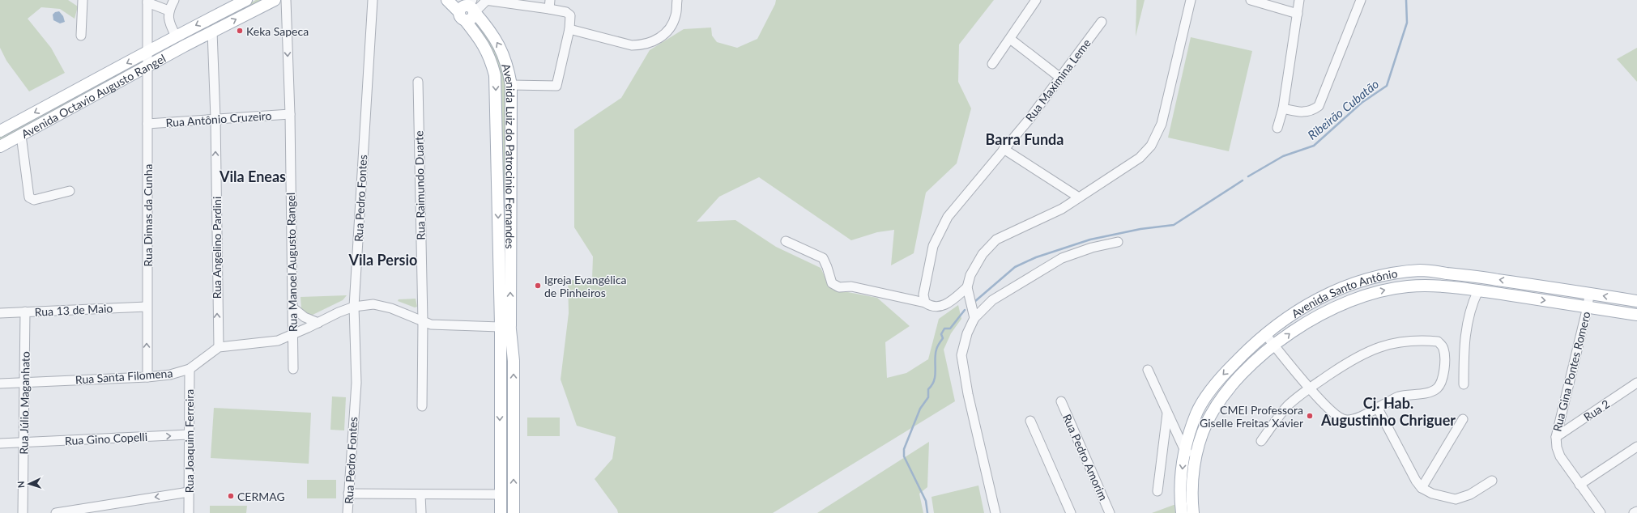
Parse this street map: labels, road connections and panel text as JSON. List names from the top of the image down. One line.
{"streets":{"main road":["Avenida Octavio Augusto Rangel","Avenida Luiz do Patrocinio Fernandes","Avenida Santo Antônio"],"street":["Rua Maximina Leme","Rua Antônio Cruzeiro","Rua Raimundo Duarte","Rua Pedro Fontes","Rua Dimas da Cunha","Rua Angelino Pardini","Rua Manoel Augusto Rangel","Rua 13 de Maio","Rua Gina Pontes Romero","Rua Santa Filomena","Rua Júlio Maganhato","Rua 2","Rua Gino Copelli","Rua Joaquim Ferreira","Rua Pedro Amorim"]},"crossings":[["Avenida Octavio Augusto Rangel","Rua Dimas da Cunha"],["Avenida Octavio Augusto Rangel","Rua Angelino Pardini"],["Rua Antônio Cruzeiro","Rua Dimas da Cunha"],["Rua Antônio Cruzeiro","Rua Angelino Pardini"],["Rua Antônio Cruzeiro","Rua Manoel Augusto Rangel"],["Rua Dimas da Cunha","Rua 13 de Maio"],["Rua Dimas da Cunha","Rua Santa Filomena"],["Rua Angelino Pardini","Rua Santa Filomena"],["Avenida Santo Antônio","Rua Gina Pontes Romero"],["Rua 13 de Maio","Rua Júlio Maganhato"],["Rua Gina Pontes Romero","Rua 2"],["Rua Santa Filomena","Rua Júlio Maganhato"],["Rua Santa Filomena","Rua Joaquim Ferreira"],["Rua Júlio Maganhato","Rua Gino Copelli"],["Rua Gino Copelli","Rua Joaquim Ferreira"]],"one_way":["Rua Angelino Pardini"],"districts":["Barra Funda","Vila Eneas","Vila Persio","Cj. Hab. Augustinho Chriguer"],"water":["Ribeirão Cubatão"],"places":["Keka Sapeca","Igreja Evangélica de Pinheiros","CMEI Professora Giselle Freitas Xavier","CERMAG"],"north":"left"}
